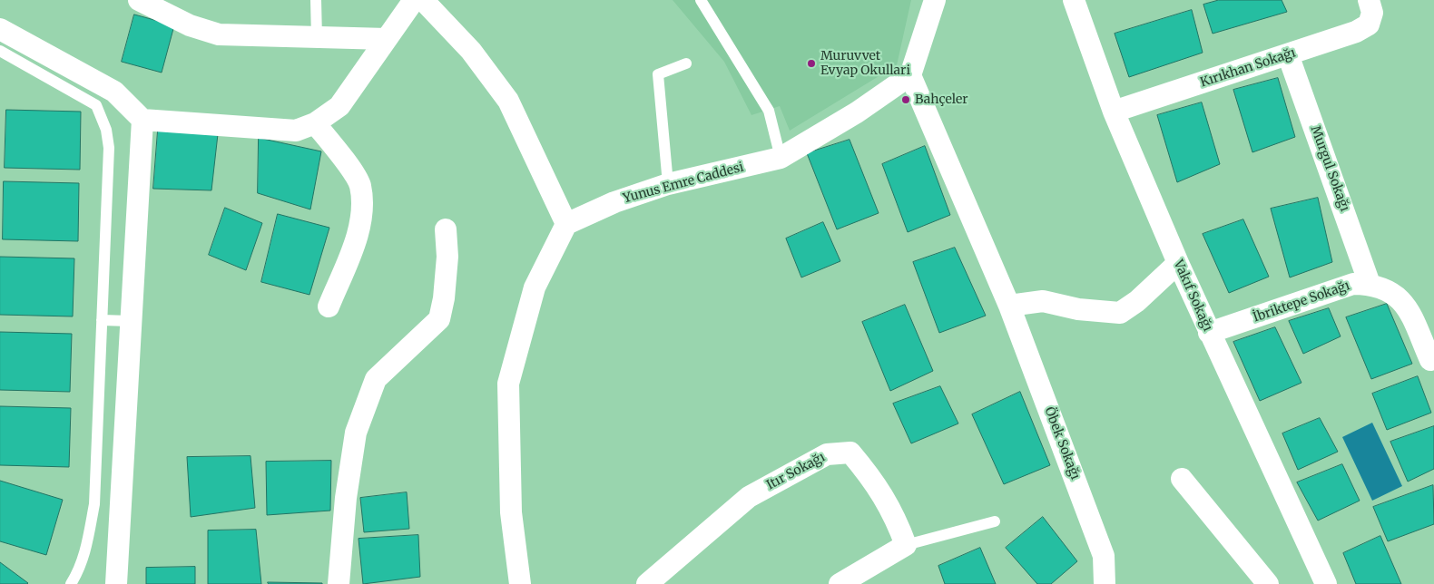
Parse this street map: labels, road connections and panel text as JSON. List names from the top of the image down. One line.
{"streets":{"street":["Kırıkhan Sokağı","Murgul Sokağı","Yunus Emre Caddesi","Vakıf Sokağı","İbriktepe Sokağı","Öbek Sokağı","Itır Sokağı"]},"crossings":[["Kırıkhan Sokağı","Murgul Sokağı"],["Kırıkhan Sokağı","Vakıf Sokağı"],["Murgul Sokağı","İbriktepe Sokağı"],["Yunus Emre Caddesi","Öbek Sokağı"],["Vakıf Sokağı","İbriktepe Sokağı"]],"places":["Muruvvet Evyap Okullari","Bahçeler"]}
